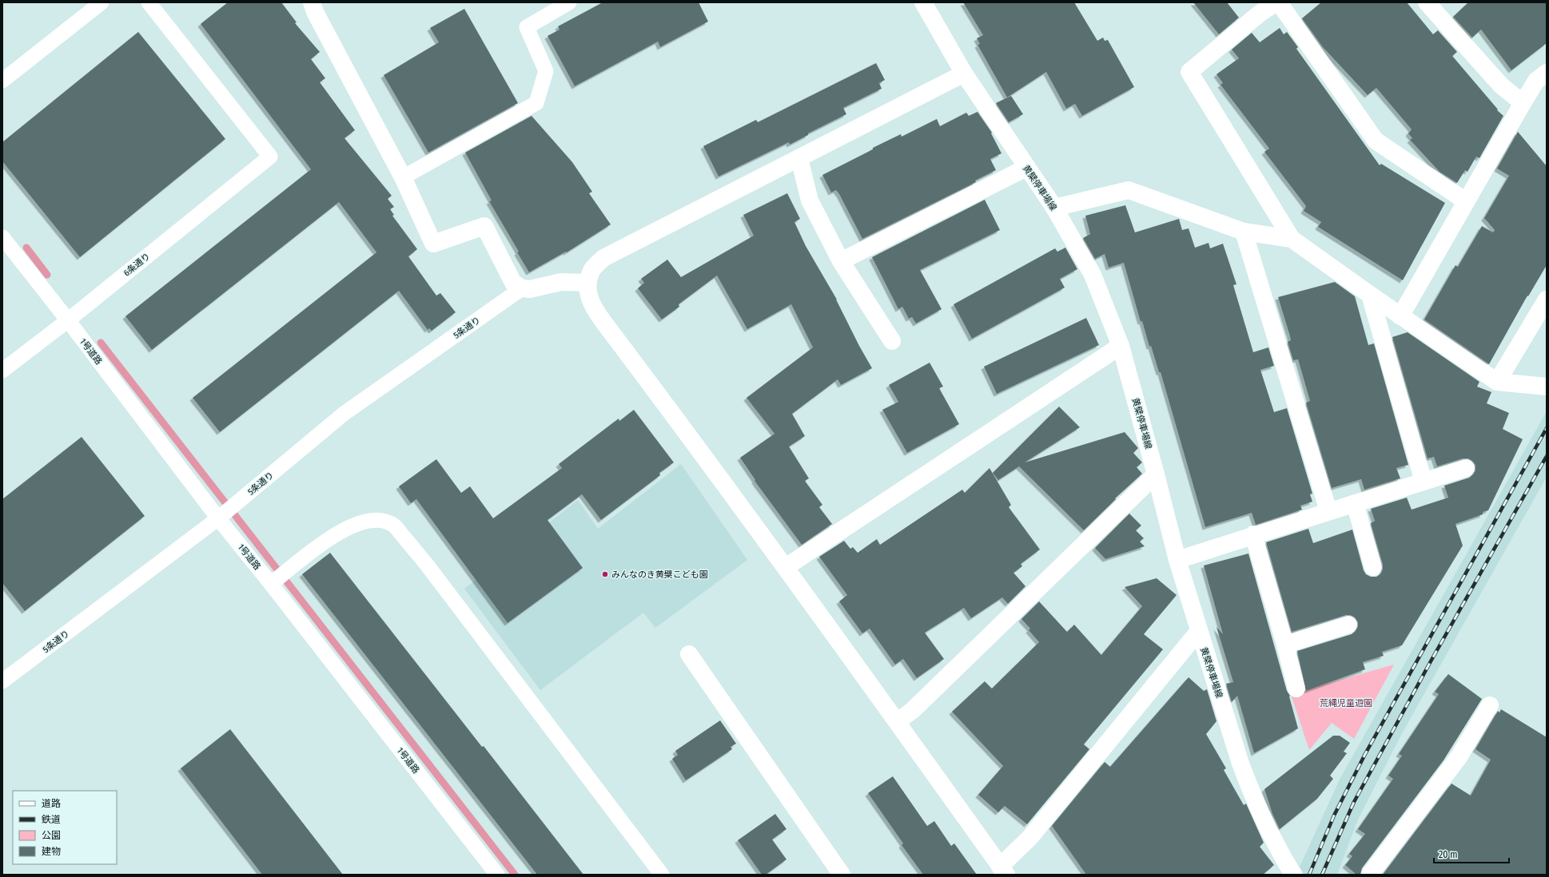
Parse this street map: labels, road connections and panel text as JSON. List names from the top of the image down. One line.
{"streets":{"street":["黄檗停車場線"],"lane":["6条通り","5条通り","1号道路"]},"crossings":[["6条通り","1号道路"],["5条通り","1号道路"]],"parks":["荒縄児童遊園"],"places":["みんなのき黄檗こども園"],"legend":["道路","鉄道","公園","建物"],"scale_bar":"20 m"}
